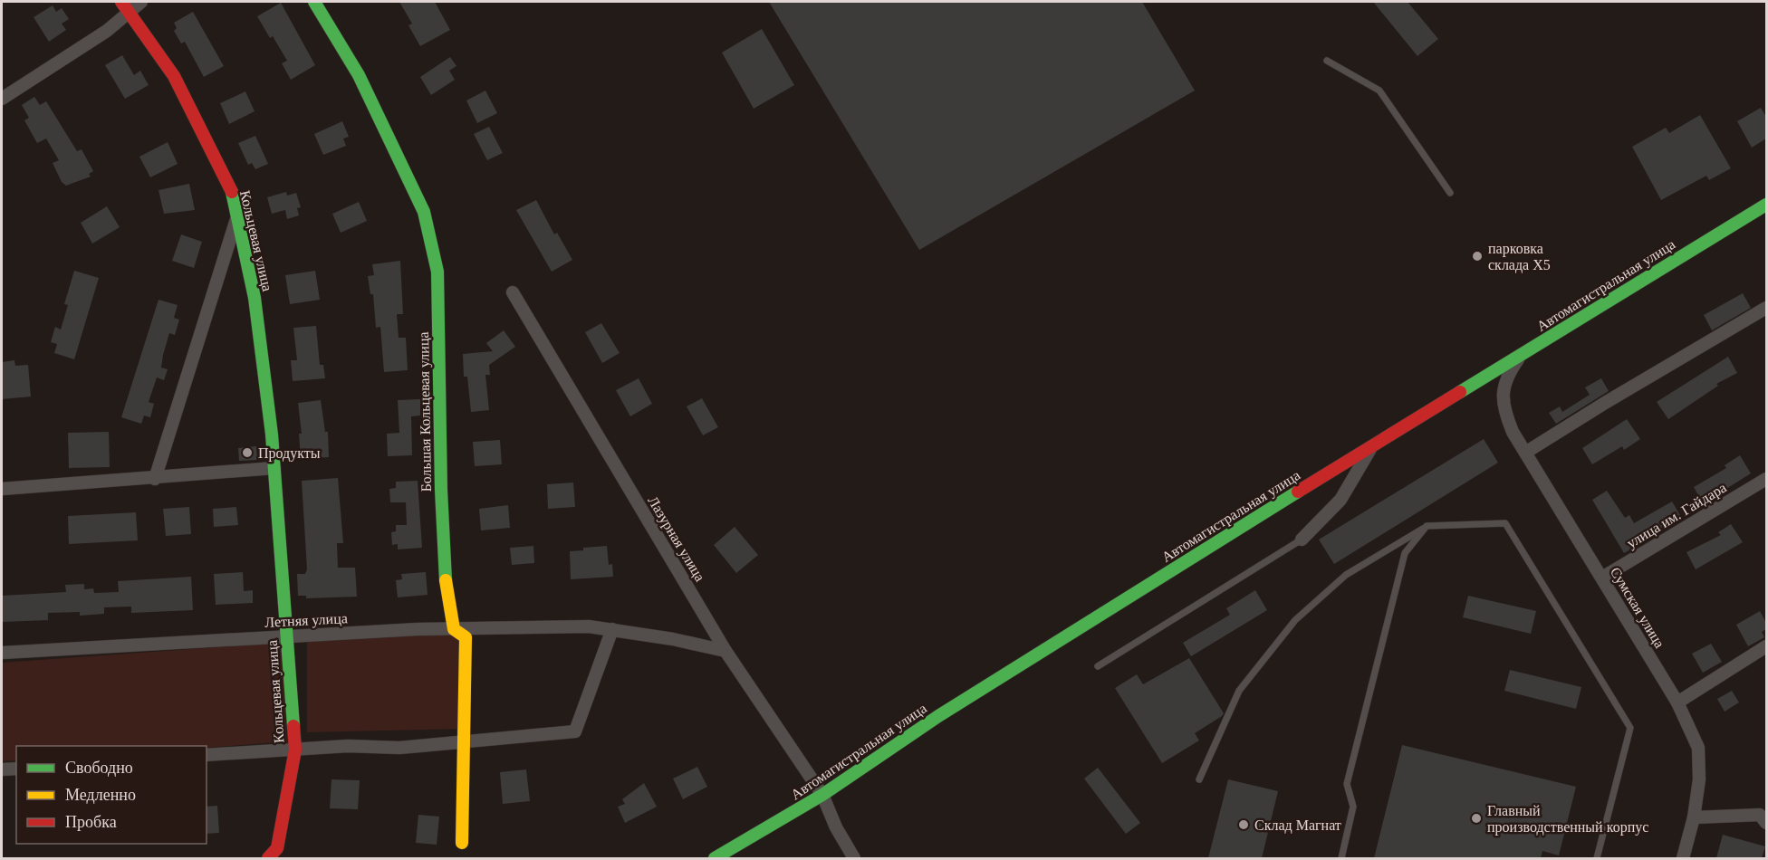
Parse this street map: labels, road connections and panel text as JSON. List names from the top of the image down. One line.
{"streets":{"street":["Кольцевая улица","Автомагистральная улица","Большая Кольцевая улица","улица им. Гайдара","Лазурная улица","Сумская улица","Летняя улица"]},"crossings":[["Кольцевая улица","Летняя улица"],["Автомагистральная улица","Лазурная улица"],["Автомагистральная улица","Сумская улица"],["Большая Кольцевая улица","Летняя улица"],["улица им. Гайдара","Сумская улица"],["Лазурная улица","Летняя улица"]],"places":["парковка склада X5","Продукты","Главный производственный корпус","Склад Магнат"],"legend":["Свободно","Медленно","Пробка"]}
